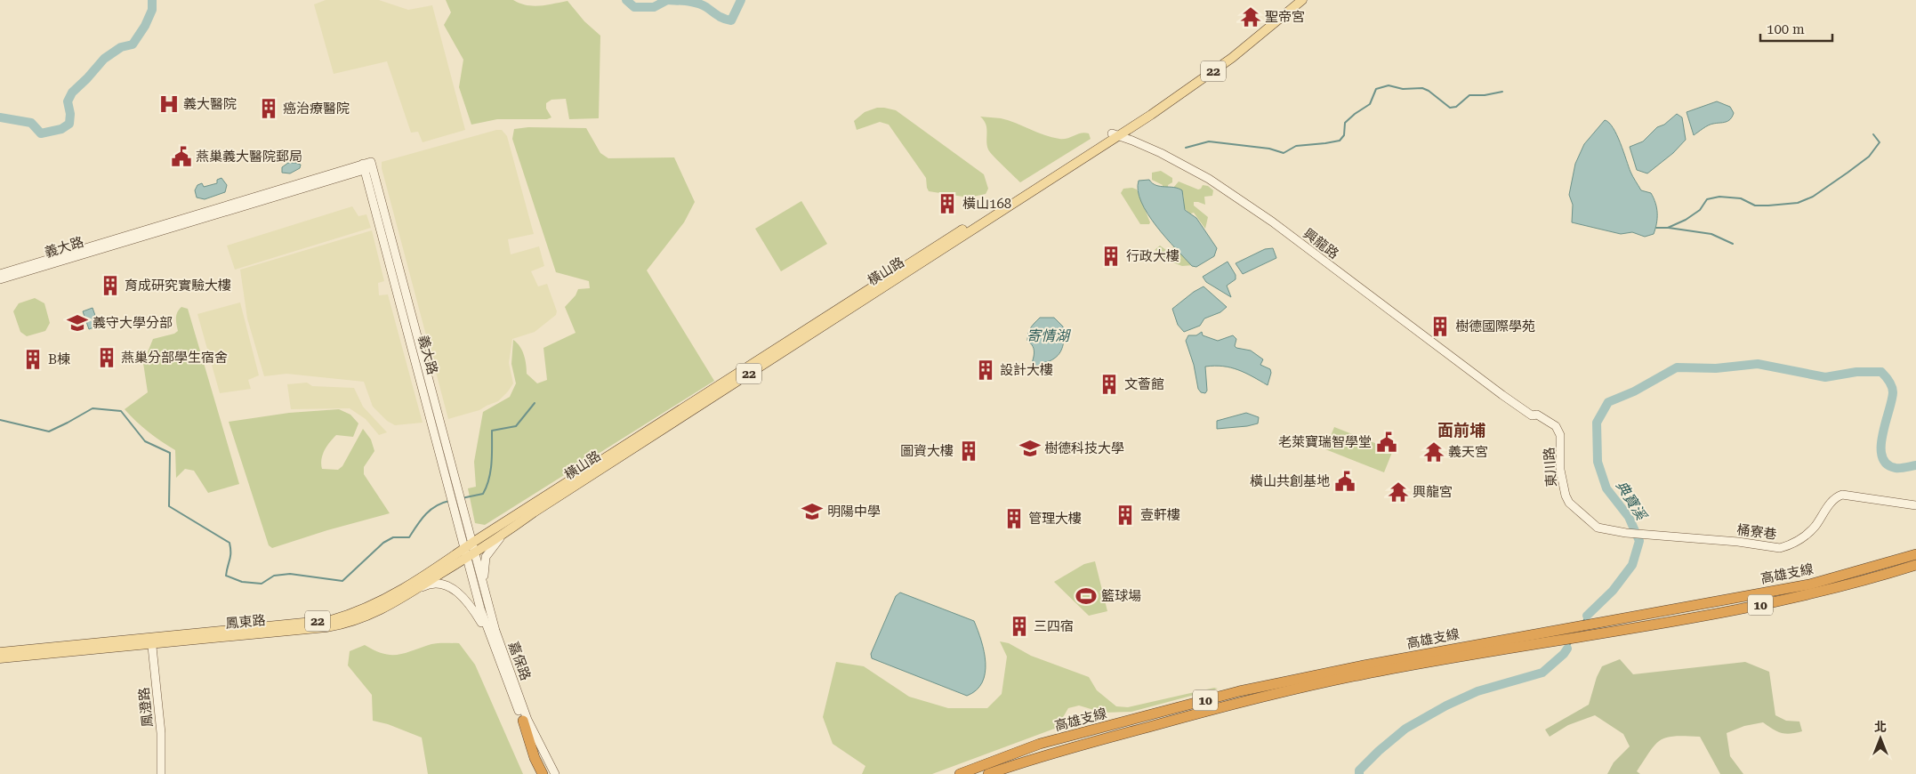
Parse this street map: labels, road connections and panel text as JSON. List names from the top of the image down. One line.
{"streets":{"highway":["高雄支線","10"],"main road":["22","橫山路","鳳東路"],"street":["興龍路","義大路","東川路","桶寮巷","嘉保路","鳳澄路"]},"crossings":[["興龍路","橫山路"],["興龍路","東川路"],["義大路","橫山路"],["義大路","鳳東路"],["義大路","嘉保路"],["橫山路","鳳東路"],["橫山路","嘉保路"],["東川路","桶寮巷"],["鳳東路","嘉保路"],["鳳東路","鳳澄路"]],"districts":["面前埔"],"water":["寄情湖","典寶溪"],"places":{"temple":["聖帝宮","義天宮","興龍宮"],"hospital":["義大醫院"],"building":["癌治療醫院","橫山168","行政大樓","育成研究實驗大樓","樹德國際學苑","燕巢分部學生宿舍","B棟","設計大樓","文薈館","圖資大樓","壹軒樓","管理大樓","三四宿"],"public building":["燕巢義大醫院郵局","老萊寶瑞智學堂","橫山共創基地"],"school or university":["義守大學分部","樹德科技大學","明陽中學"],"sports":["籃球場"]},"scale_bar":"100 m","north":"top"}
